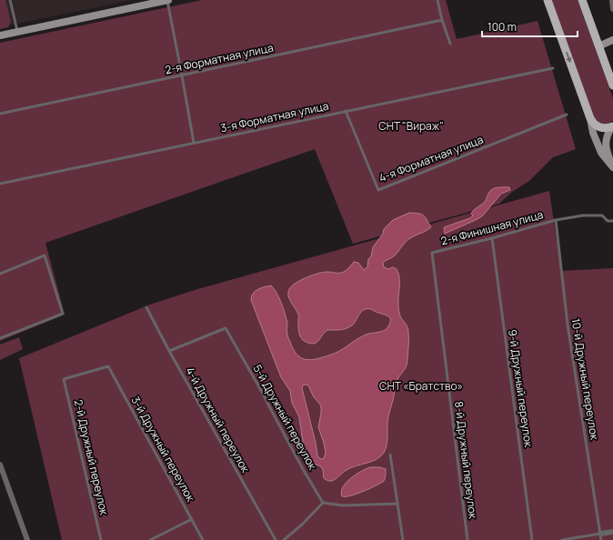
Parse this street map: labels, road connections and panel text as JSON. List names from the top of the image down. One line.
{"streets":{"lane":["2-я Форматная улица","3-я Форматная улица","4-я Форматная улица","2-я Финишная улица","10-й Дружный переулок","9-й Дружный переулок","5-й Дружный переулок","4-й Дружный переулок","3-й Дружный переулок","2-й Дружный переулок","8-й Дружный переулок"]},"crossings":[["3-я Форматная улица","4-я Форматная улица"],["2-я Финишная улица","10-й Дружный переулок"],["2-я Финишная улица","9-й Дружный переулок"],["2-я Финишная улица","8-й Дружный переулок"],["5-й Дружный переулок","4-й Дружный переулок"],["3-й Дружный переулок","2-й Дружный переулок"]],"parks":["СНТ \"Вираж\"","СНТ «Братство»"],"scale_bar":"100 m"}
